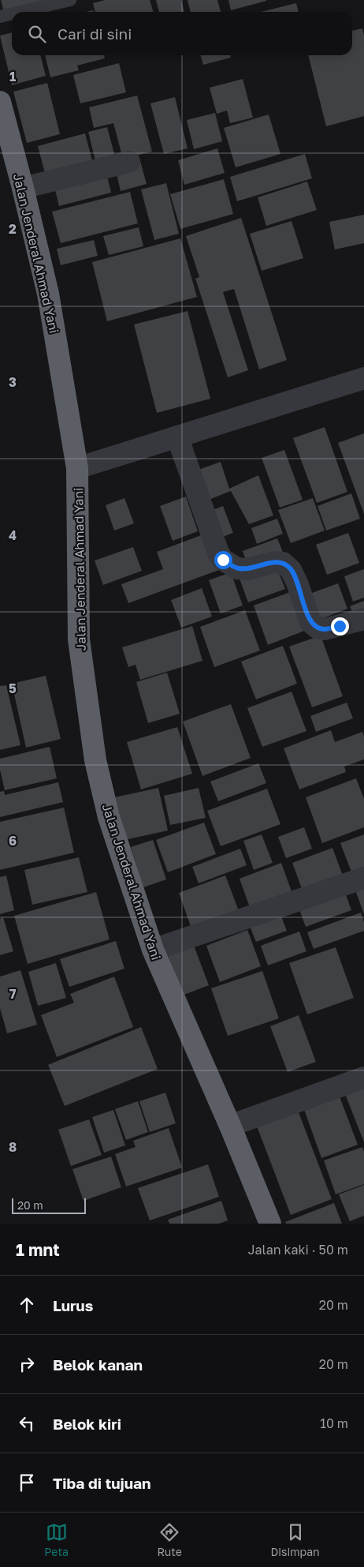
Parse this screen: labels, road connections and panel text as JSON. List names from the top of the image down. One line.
{"streets":{"highway":["Jalan Jenderal Ahmad Yani"]},"scale_bar":"20 m","page":{"search":"Cari di sini","scale":"20 m","heading":["1 mnt","Jalan kaki · 50 m"],"list":[["Lurus","20 m"],["Belok kanan","20 m"],["Belok kiri","10 m"],"Tiba di tujuan"],"nav":["Peta","Rute","Disimpan"]},"grid":{"rows":["1","2","3","4","5","6","7","8"]}}
